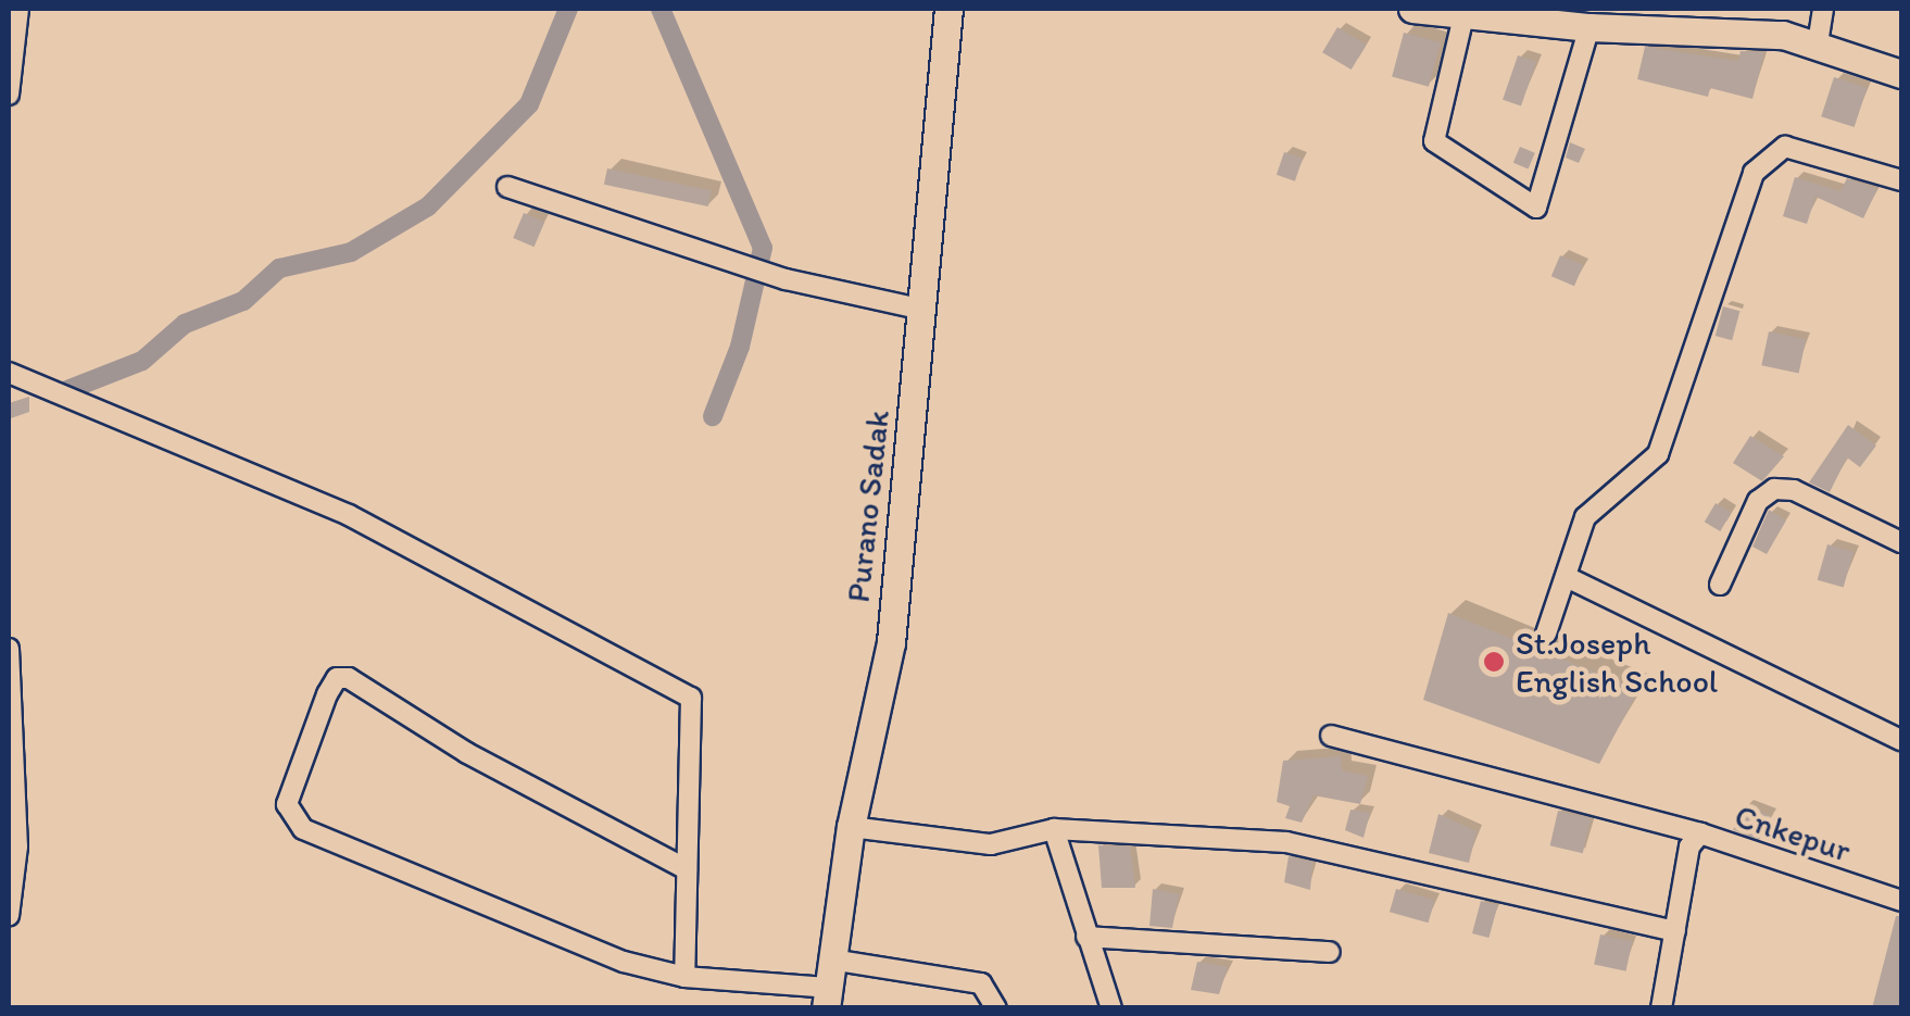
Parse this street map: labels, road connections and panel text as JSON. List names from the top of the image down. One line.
{"streets":{"main road":["Purano Sadak"],"street":["Cnkepur"]},"places":["St.Joseph English School"]}
